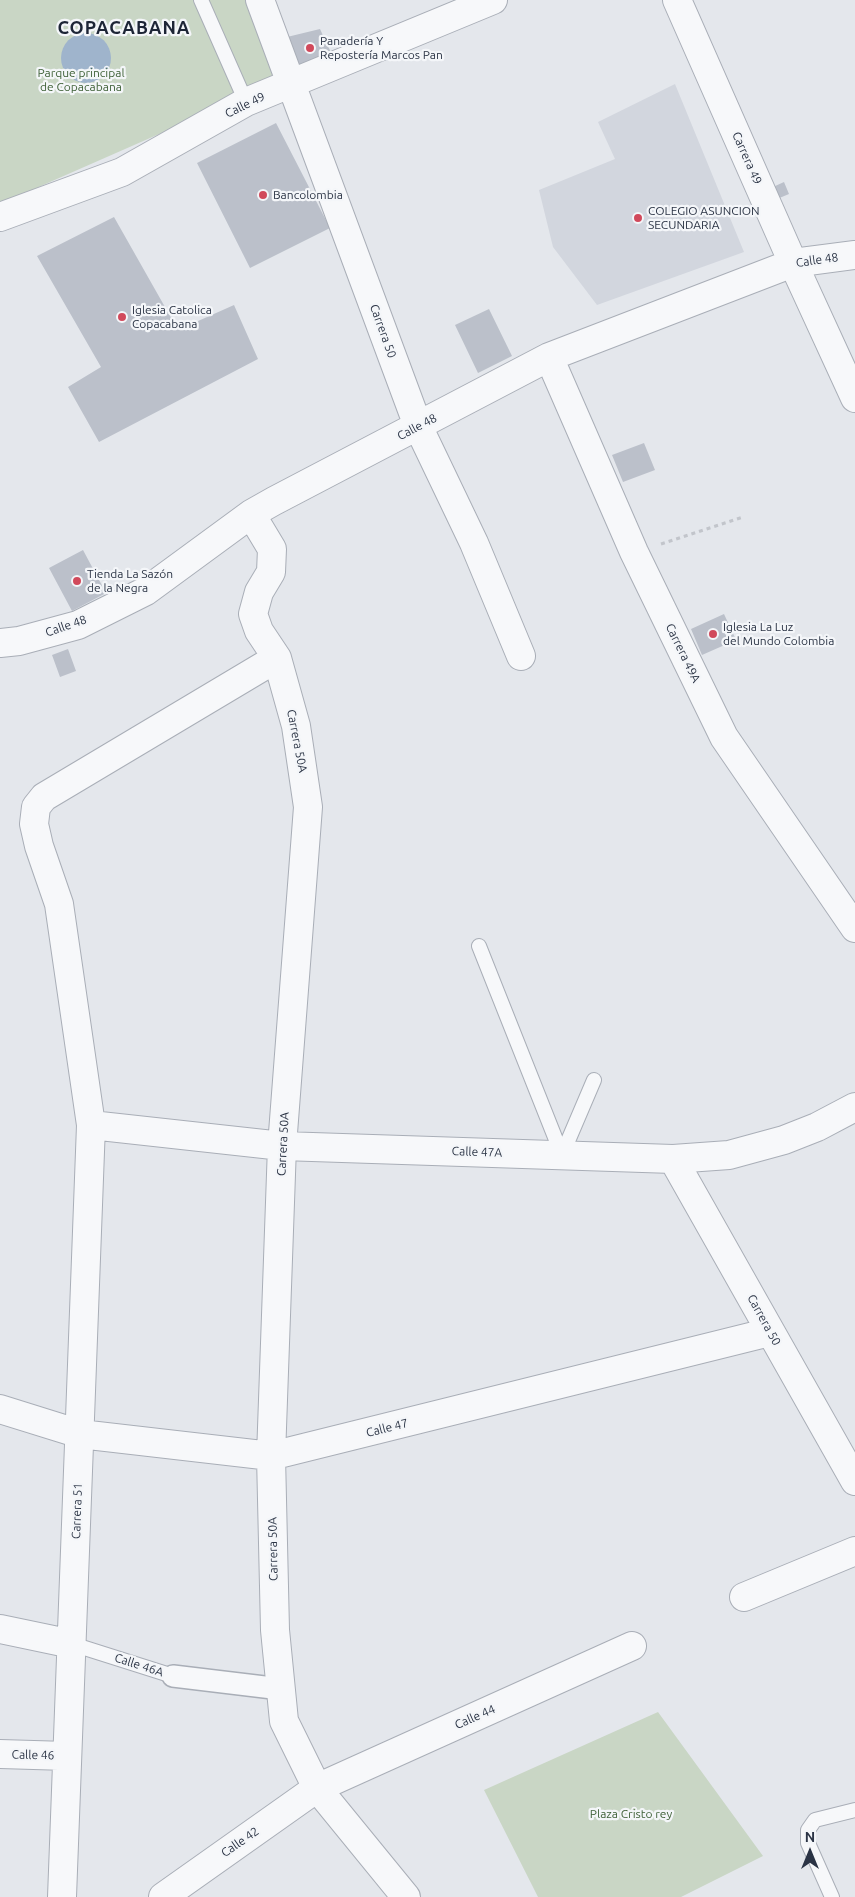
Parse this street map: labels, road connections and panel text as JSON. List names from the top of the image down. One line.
{"streets":{"street":["Calle 49","Carrera 49","Calle 48","Carrera 50","Carrera 49A","Carrera 50A","Calle 47A","Calle 47","Carrera 51","Calle 46A","Calle 44","Calle 46","Calle 42"]},"crossings":[["Calle 49","Carrera 50"],["Carrera 49","Calle 48"],["Calle 48","Carrera 50"],["Calle 48","Carrera 49A"],["Calle 48","Carrera 50A"],["Carrera 50","Calle 47A"],["Carrera 50","Calle 47"],["Carrera 50A","Calle 47A"],["Carrera 50A","Calle 47"],["Carrera 50A","Carrera 51"],["Carrera 50A","Calle 46A"],["Carrera 50A","Calle 44"],["Carrera 50A","Calle 42"],["Calle 47A","Carrera 51"],["Calle 47","Carrera 51"],["Carrera 51","Calle 46A"],["Carrera 51","Calle 46"],["Calle 44","Calle 42"]],"districts":["COPACABANA"],"parks":["Parque principal de Copacabana","Plaza Cristo rey"],"places":["Panadería Y Repostería Marcos Pan","Bancolombia","COLEGIO ASUNCION SECUNDARIA","Iglesia Catolica Copacabana","Tienda La Sazón de la Negra","Iglesia La Luz del Mundo Colombia"],"north":"top"}
